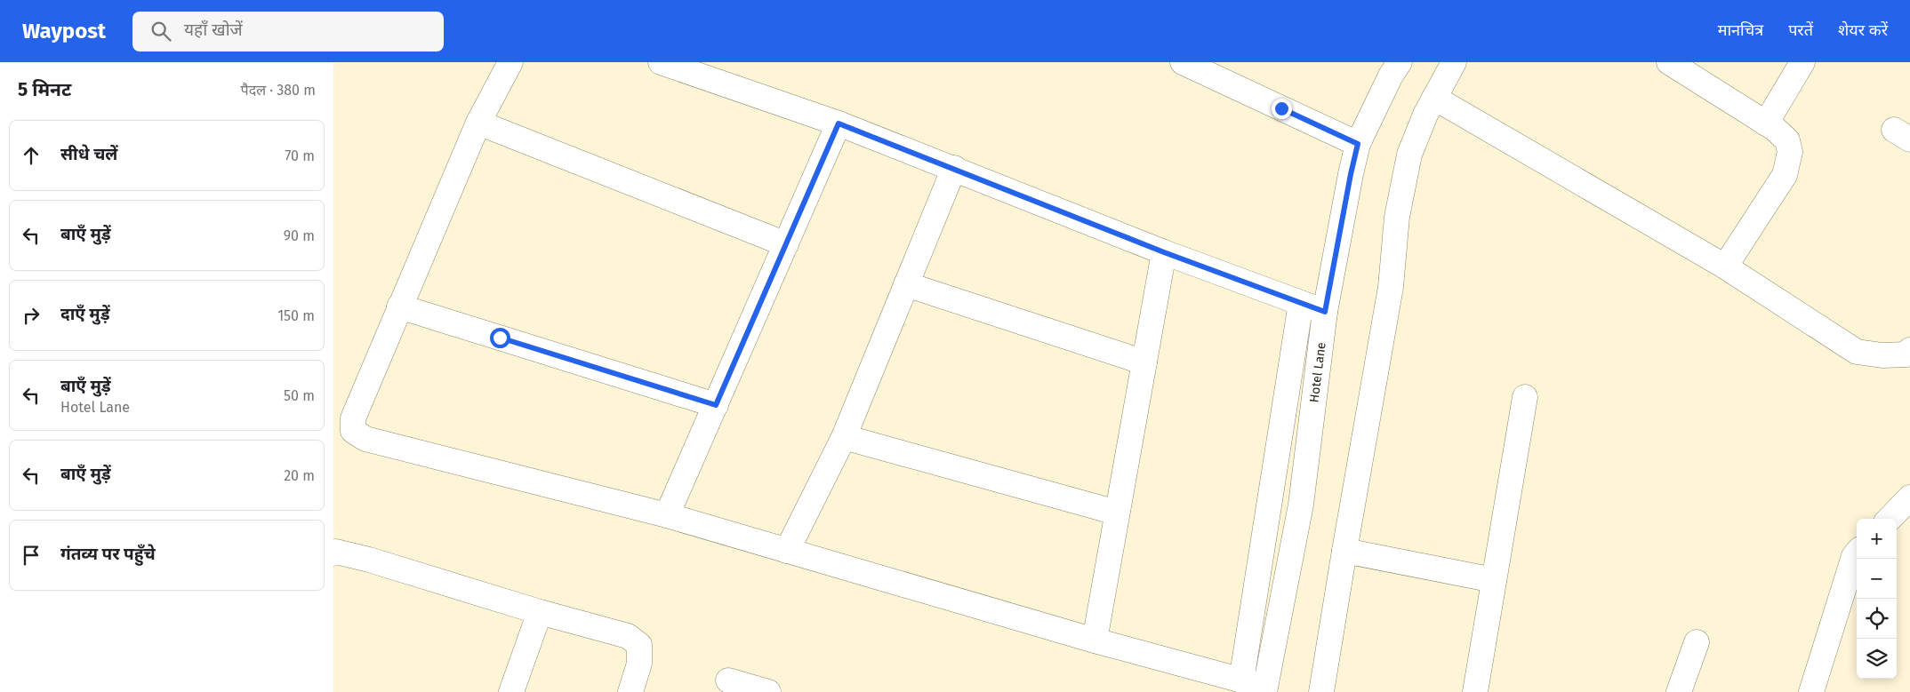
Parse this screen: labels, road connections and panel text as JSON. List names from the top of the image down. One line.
{"streets":{"street":["Hotel Lane"]},"page":{"header":"Waypost","search":"यहाँ खोजें","nav":["मानचित्र","परतें","शेयर करें"],"heading":["5 मिनट","पैदल · 380 m"],"list":[["सीधे चलें","70 m"],["बाएँ मुड़ें","90 m"],["दाएँ मुड़ें","150 m"],["बाएँ मुड़ें","Hotel Lane","50 m"],["बाएँ मुड़ें","20 m"],"गंतव्य पर पहुँचे"],"map_buttons":["+","−"]}}
